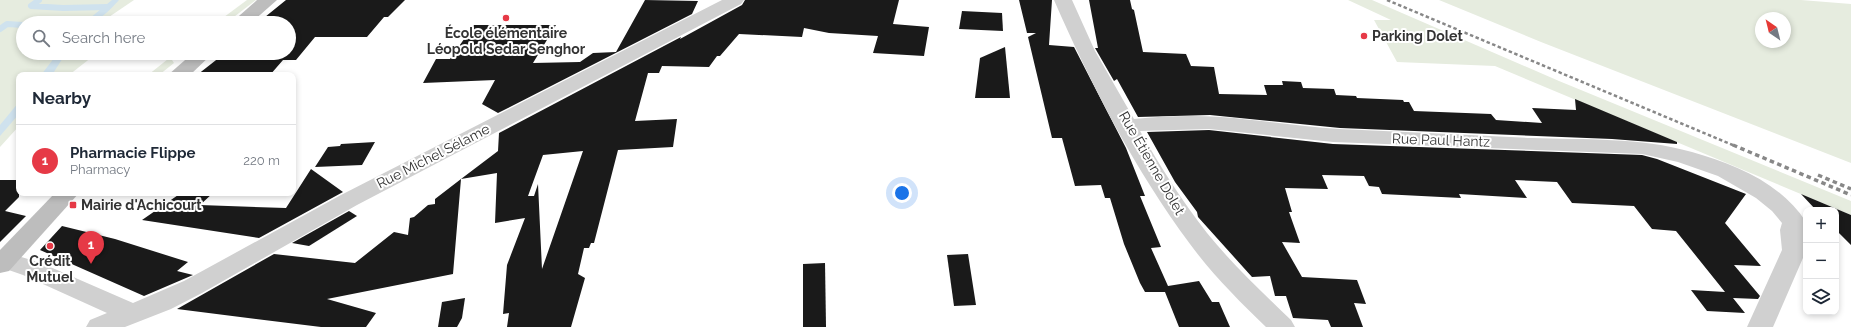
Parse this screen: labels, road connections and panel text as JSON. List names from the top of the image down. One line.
{"streets":{"street":["Rue Paul Hantz","Rue Michel Sélame","Rue Étienne Dolet"]},"crossings":[["Rue Paul Hantz","Rue Étienne Dolet"]],"places":{"other":["École élémentaire Léopold Sedar Senghor","Parking Dolet","Crédit Mutuel"],"transit":["Mairie d'Achicourt"]},"north":"top left","page":{"search":"Search here","heading":"Nearby","list":[{"mark":"1","name":"Pharmacie Flippe","note":"Pharmacy","value":"220 m"}],"map_buttons":["+","−"],"pins":"1"}}
